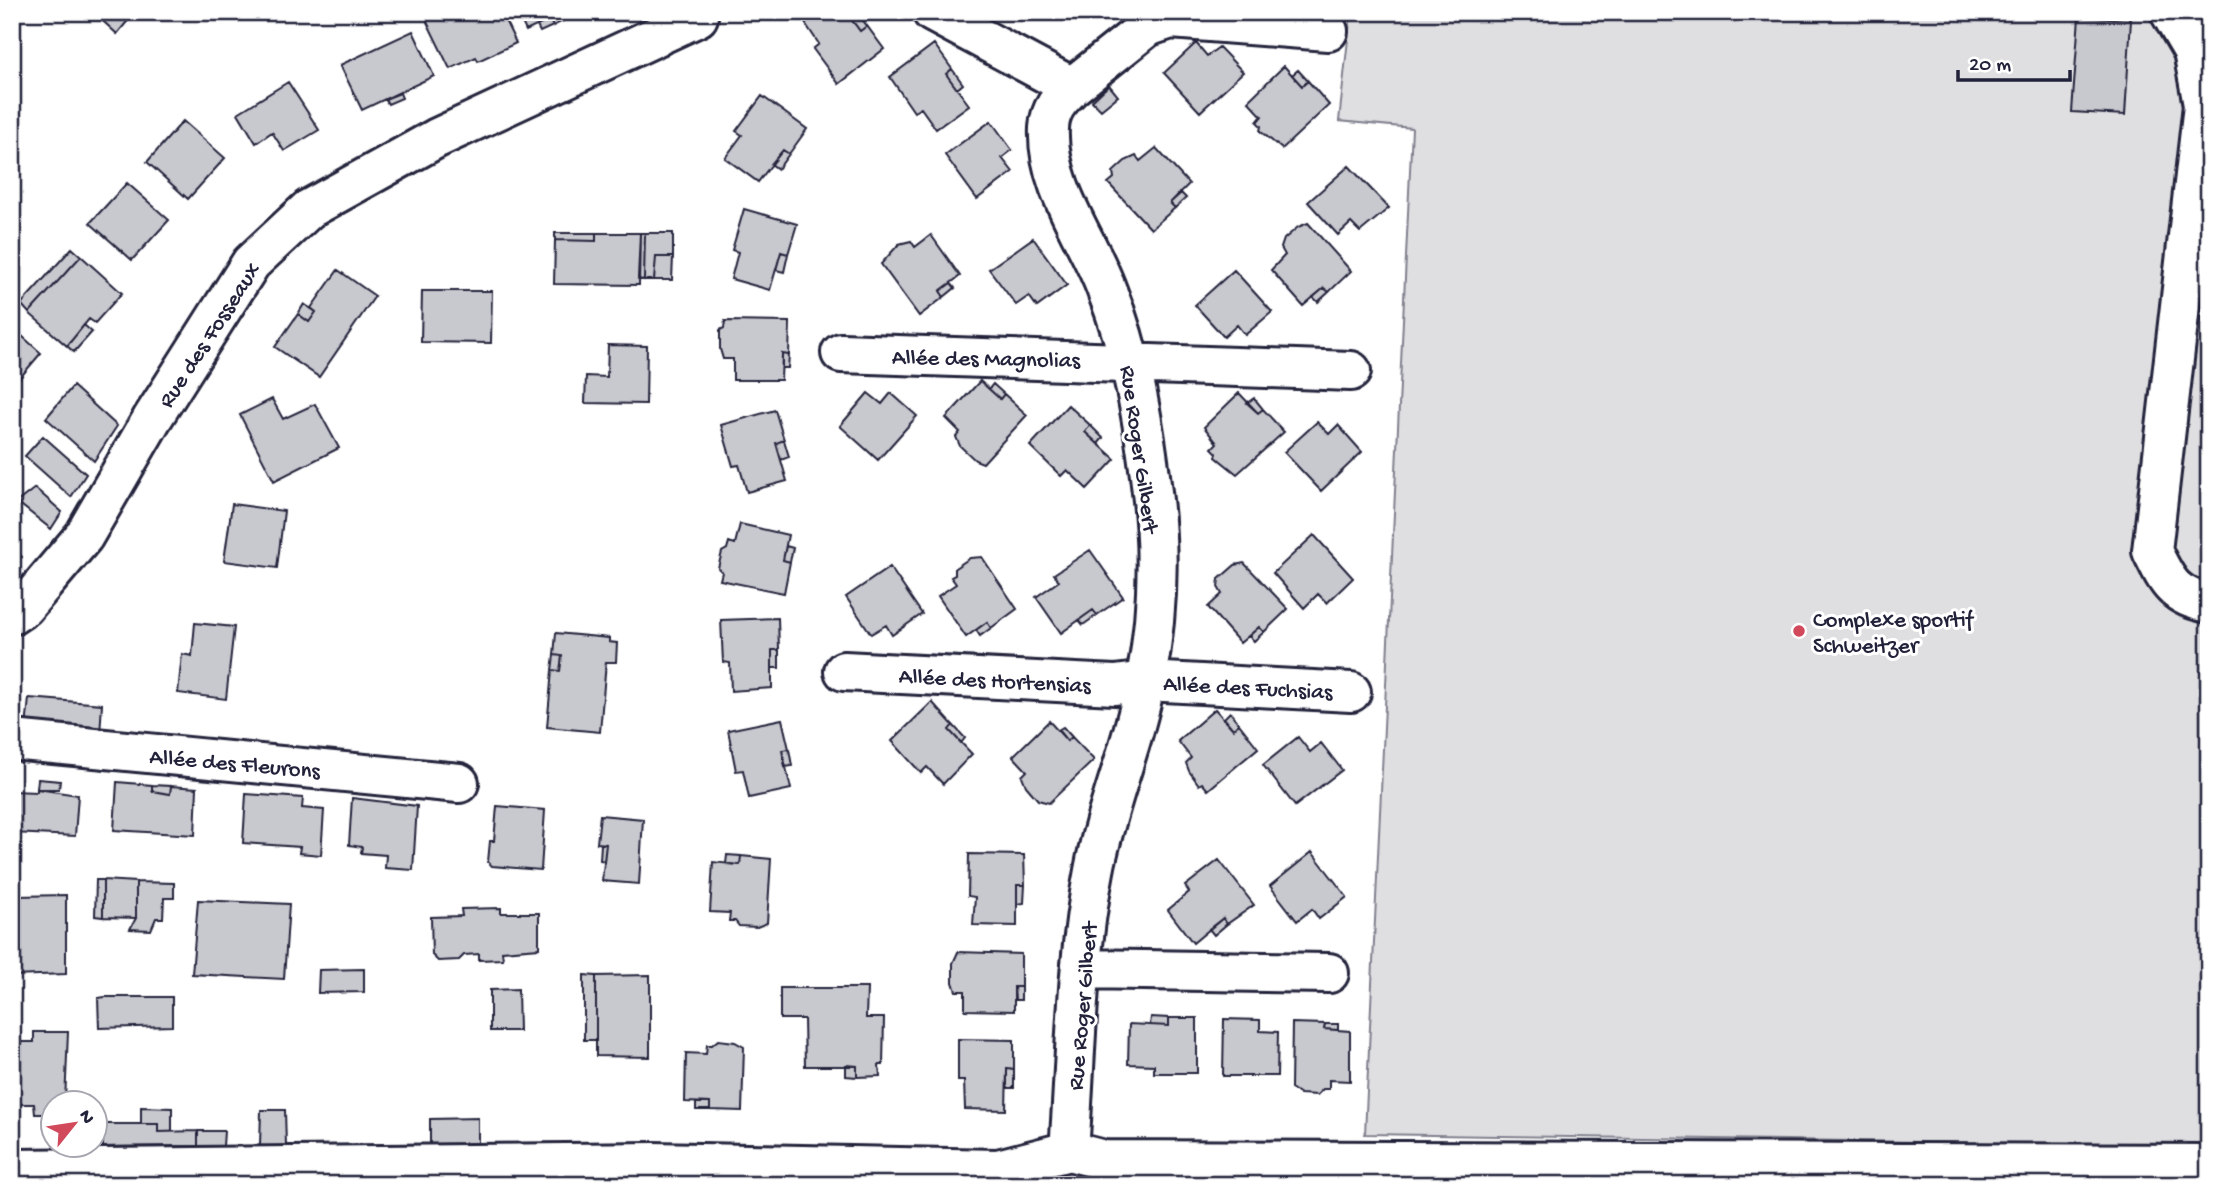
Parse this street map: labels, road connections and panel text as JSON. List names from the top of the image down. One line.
{"streets":{"street":["Rue des Fosseaux","Allée des Magnolias","Rue Roger Gilbert","Allée des Hortensias","Allée des Fuchsias","Allée des Fleurons"]},"crossings":[["Allée des Magnolias","Rue Roger Gilbert"],["Rue Roger Gilbert","Allée des Hortensias"],["Rue Roger Gilbert","Allée des Fuchsias"],["Allée des Hortensias","Allée des Fuchsias"]],"places":["Complexe sportif Schweitzer"],"scale_bar":"20 m","north":"top right"}
